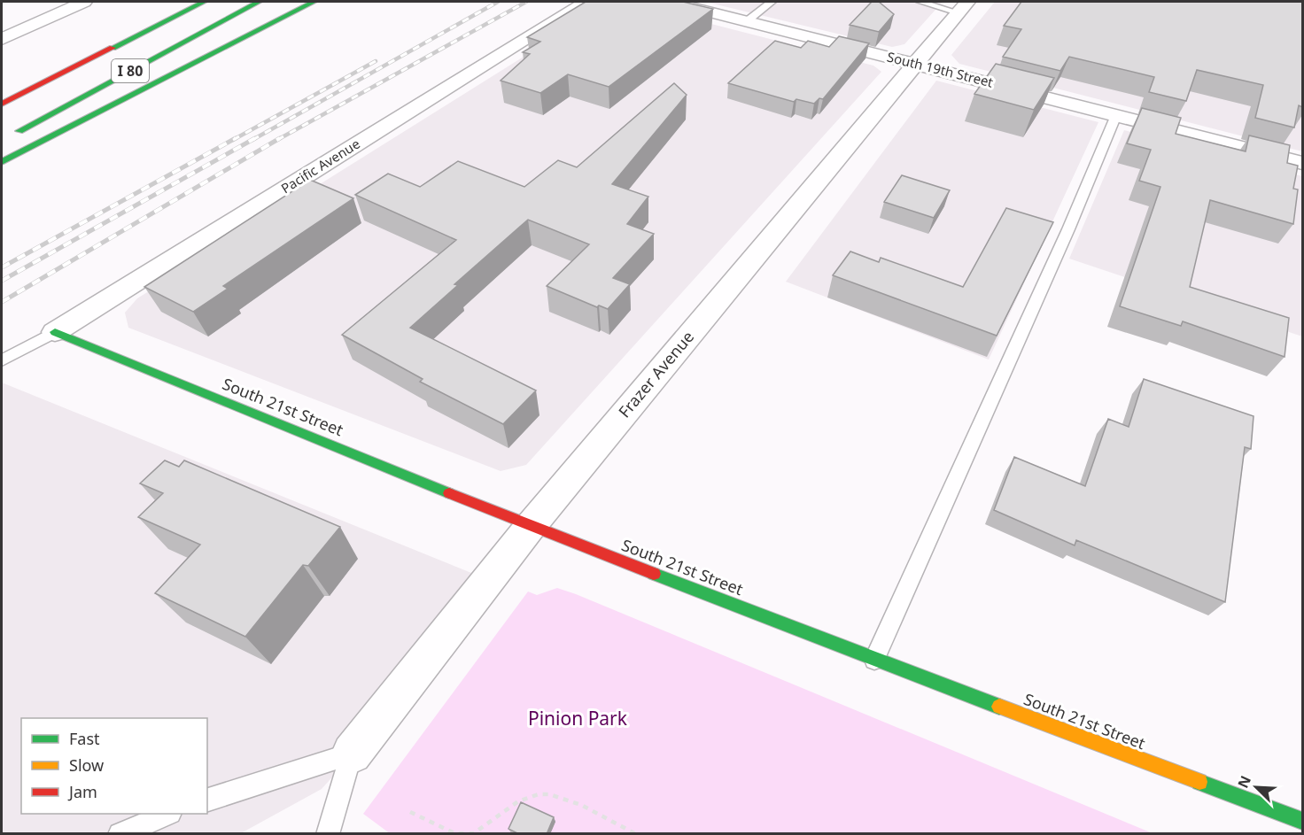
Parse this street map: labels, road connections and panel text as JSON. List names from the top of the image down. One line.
{"streets":{"main road":["I 80","South 21st Street"],"street":["South 19th Street","Pacific Avenue","Frazer Avenue"]},"crossings":[["South 19th Street","Frazer Avenue"],["Pacific Avenue","South 21st Street"],["Frazer Avenue","South 21st Street"]],"parks":["Pinion Park"],"legend":["Fast","Slow","Jam"],"north":"top left"}
